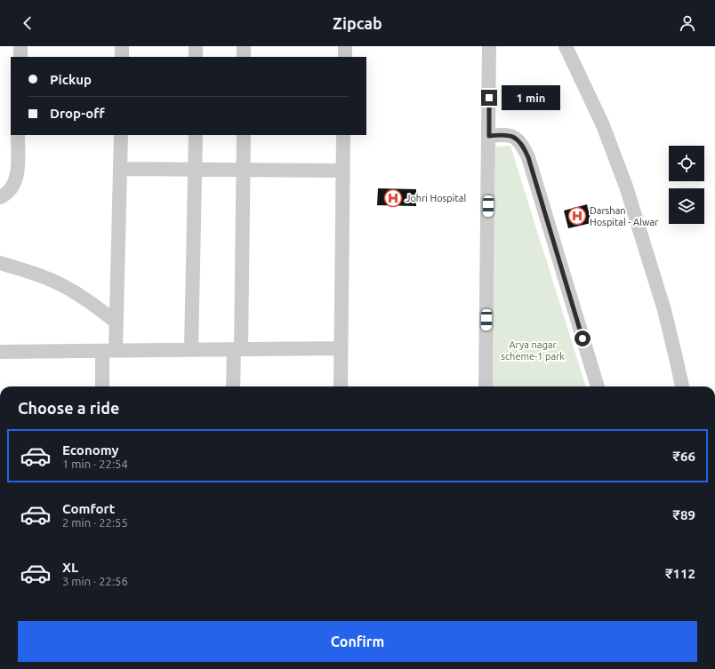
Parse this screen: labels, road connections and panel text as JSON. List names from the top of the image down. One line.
{"parks":["Arya nagar scheme-1 park"],"places":{"hospital":["Johri Hospital","Darshan Hospital - Alwar"]},"page":{"header":"Zipcab","banner":["Pickup","Drop-off"],"bubble":"1 min","heading":"Choose a ride","list":[{"name":"Economy","note":"1 min · 22:54","value":"₹66"},{"name":"Comfort","note":"2 min · 22:55","value":"₹89"},{"name":"XL","note":"3 min · 22:56","value":"₹112"}],"buttons":"Confirm"}}
